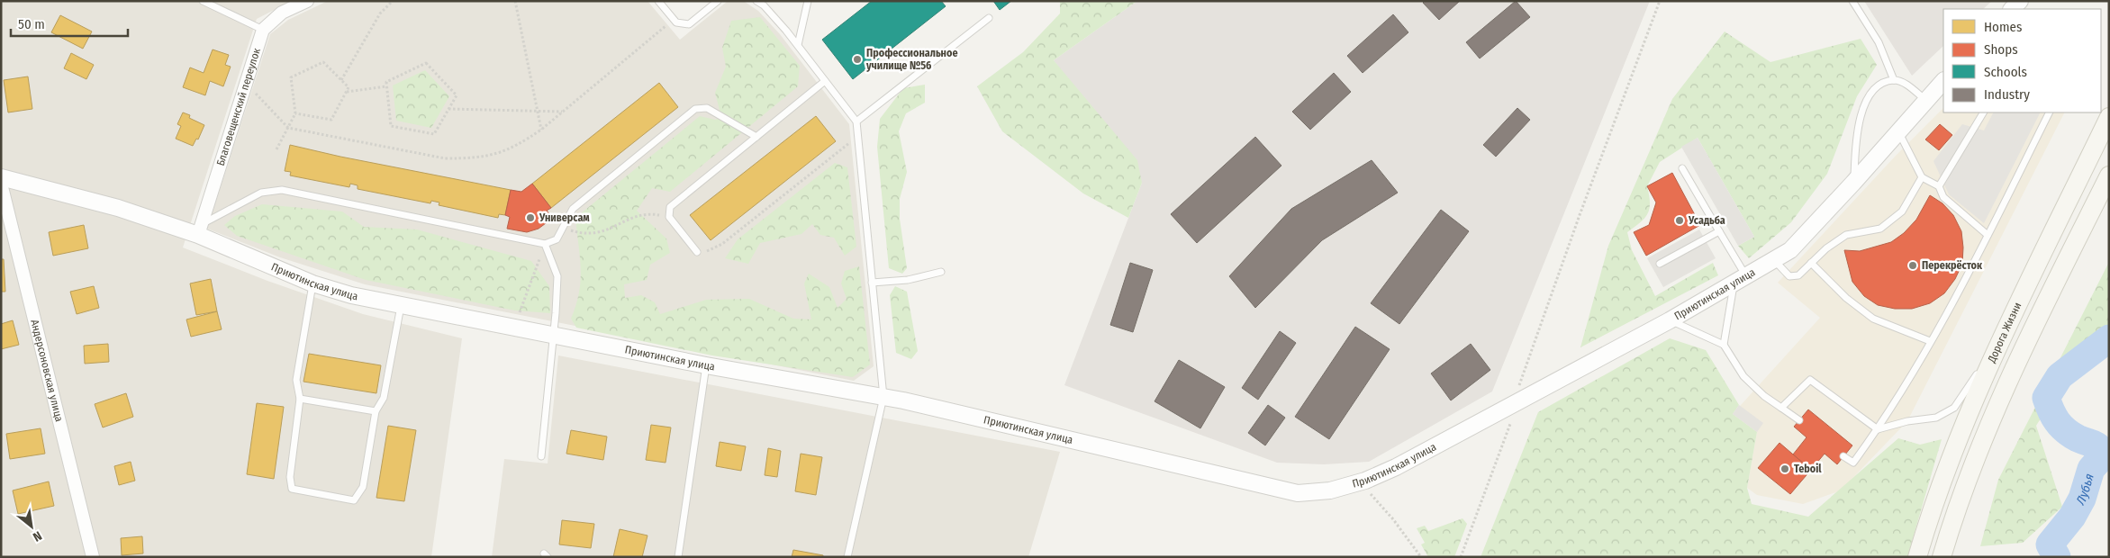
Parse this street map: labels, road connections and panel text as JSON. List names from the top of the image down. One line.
{"streets":{"main road":["Дорога Жизни"],"street":["Благовещенский переулок","Приютинская улица","Андерсоновская улица"]},"crossings":[["Благовещенский переулок","Приютинская улица"]],"water":["Лубья"],"places":["Профессиональное училище №56","Универсам","Усадьба","Перекрёсток","Teboil"],"legend":["Homes","Shops","Schools","Industry"],"scale_bar":"50 m","north":"bottom right"}
